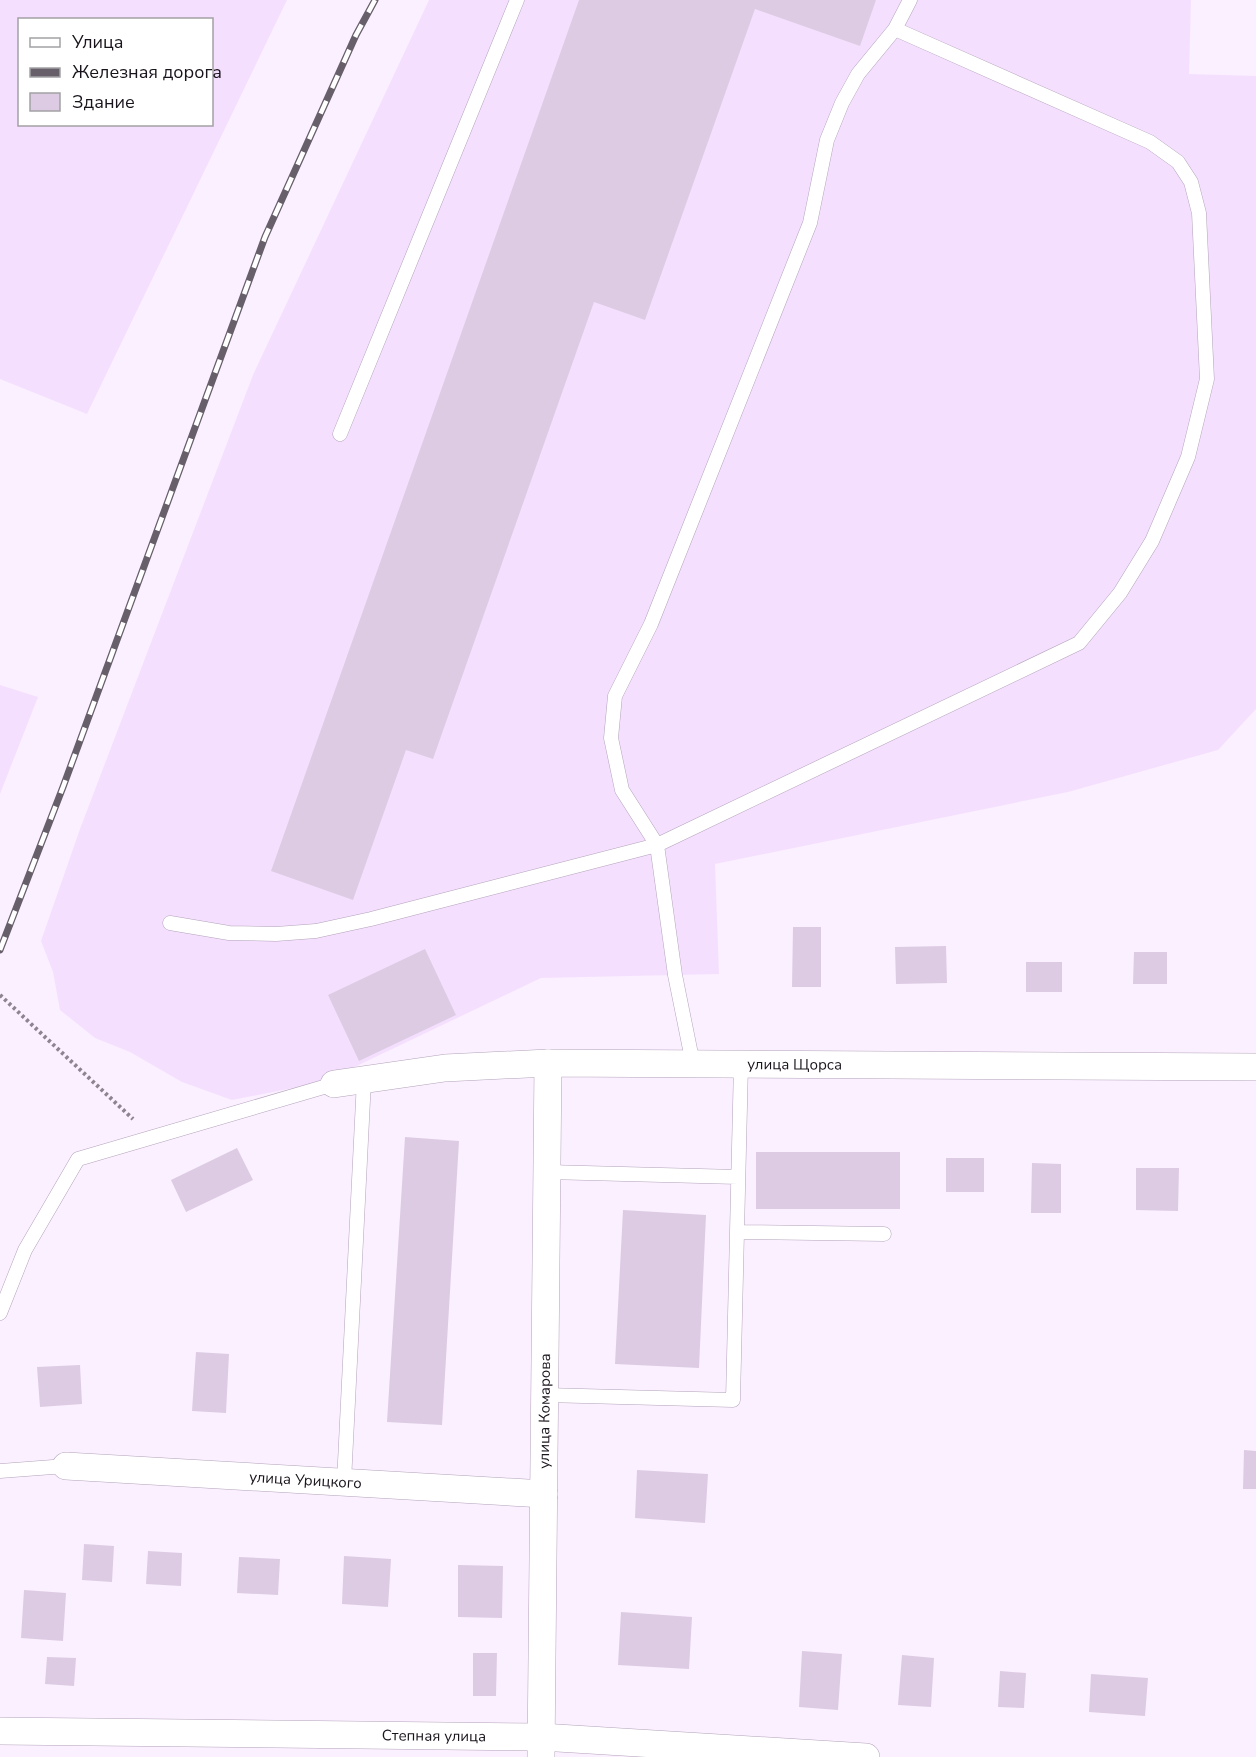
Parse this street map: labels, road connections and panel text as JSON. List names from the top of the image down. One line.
{"streets":{"street":["улица Щорса","улица Комарова","улица Урицкого","Степная улица"]},"crossings":[["улица Щорса","улица Комарова"],["улица Комарова","улица Урицкого"],["улица Комарова","Степная улица"]],"legend":["Улица","Железная дорога","Здание"]}
